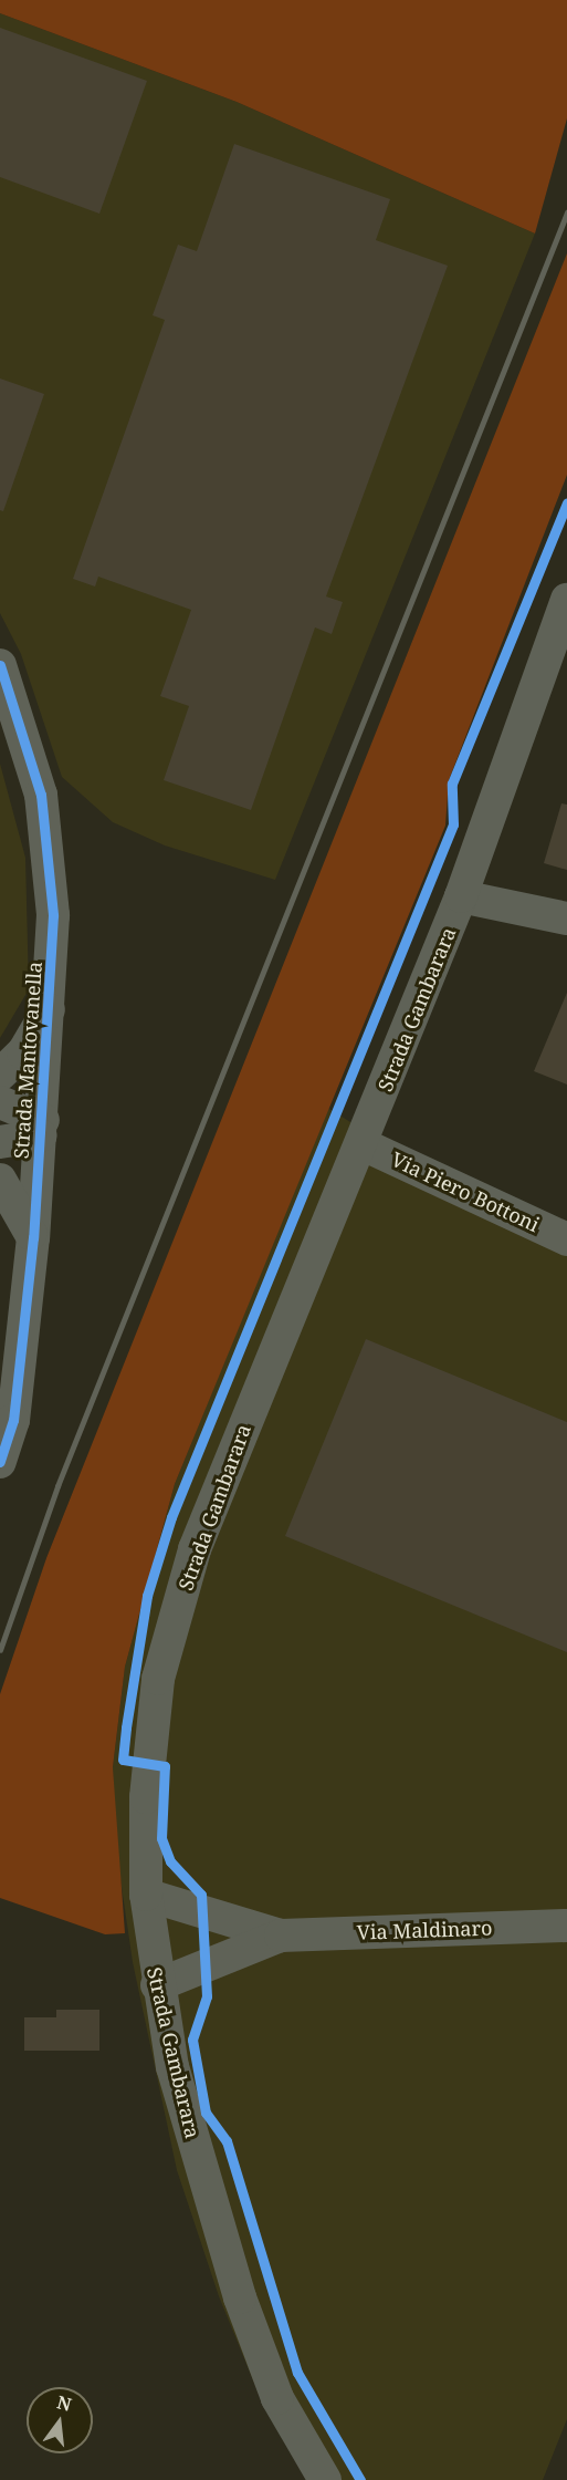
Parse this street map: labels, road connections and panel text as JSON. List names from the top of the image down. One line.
{"streets":{"street":["Strada Gambarara","Strada Mantovanella","Via Piero Bottoni","Via Maldinaro"]},"crossings":[["Strada Gambarara","Via Piero Bottoni"],["Strada Gambarara","Via Maldinaro"]],"north":"top"}
